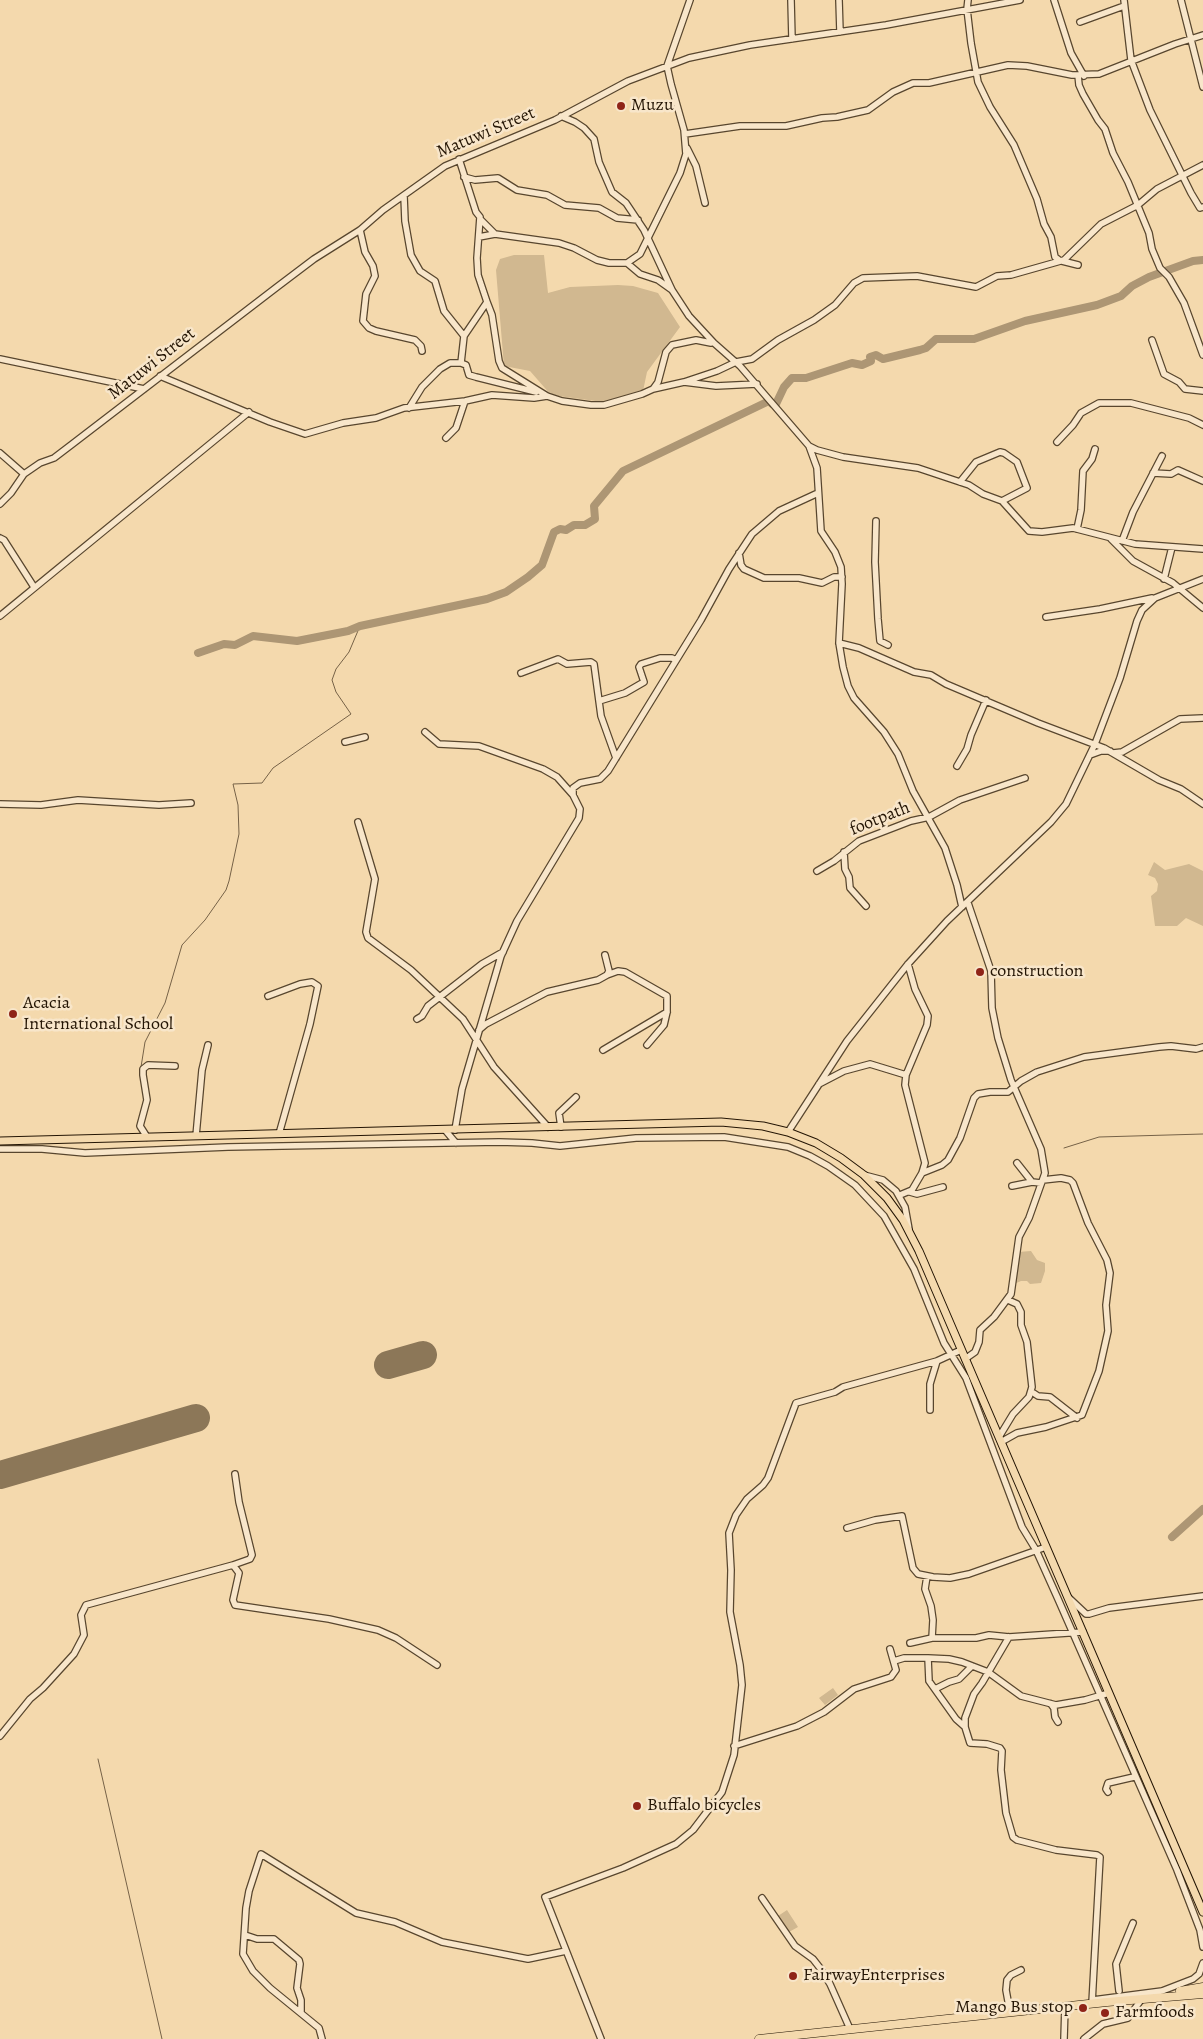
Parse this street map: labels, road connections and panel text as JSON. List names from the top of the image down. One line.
{"streets":{"street":["Matuwi Street","footpath"]},"places":["Muzu","construction","Acacia International School","Buffalo bicycles","FairwayEnterprises","Mango Bus stop","Farmfoods"]}
